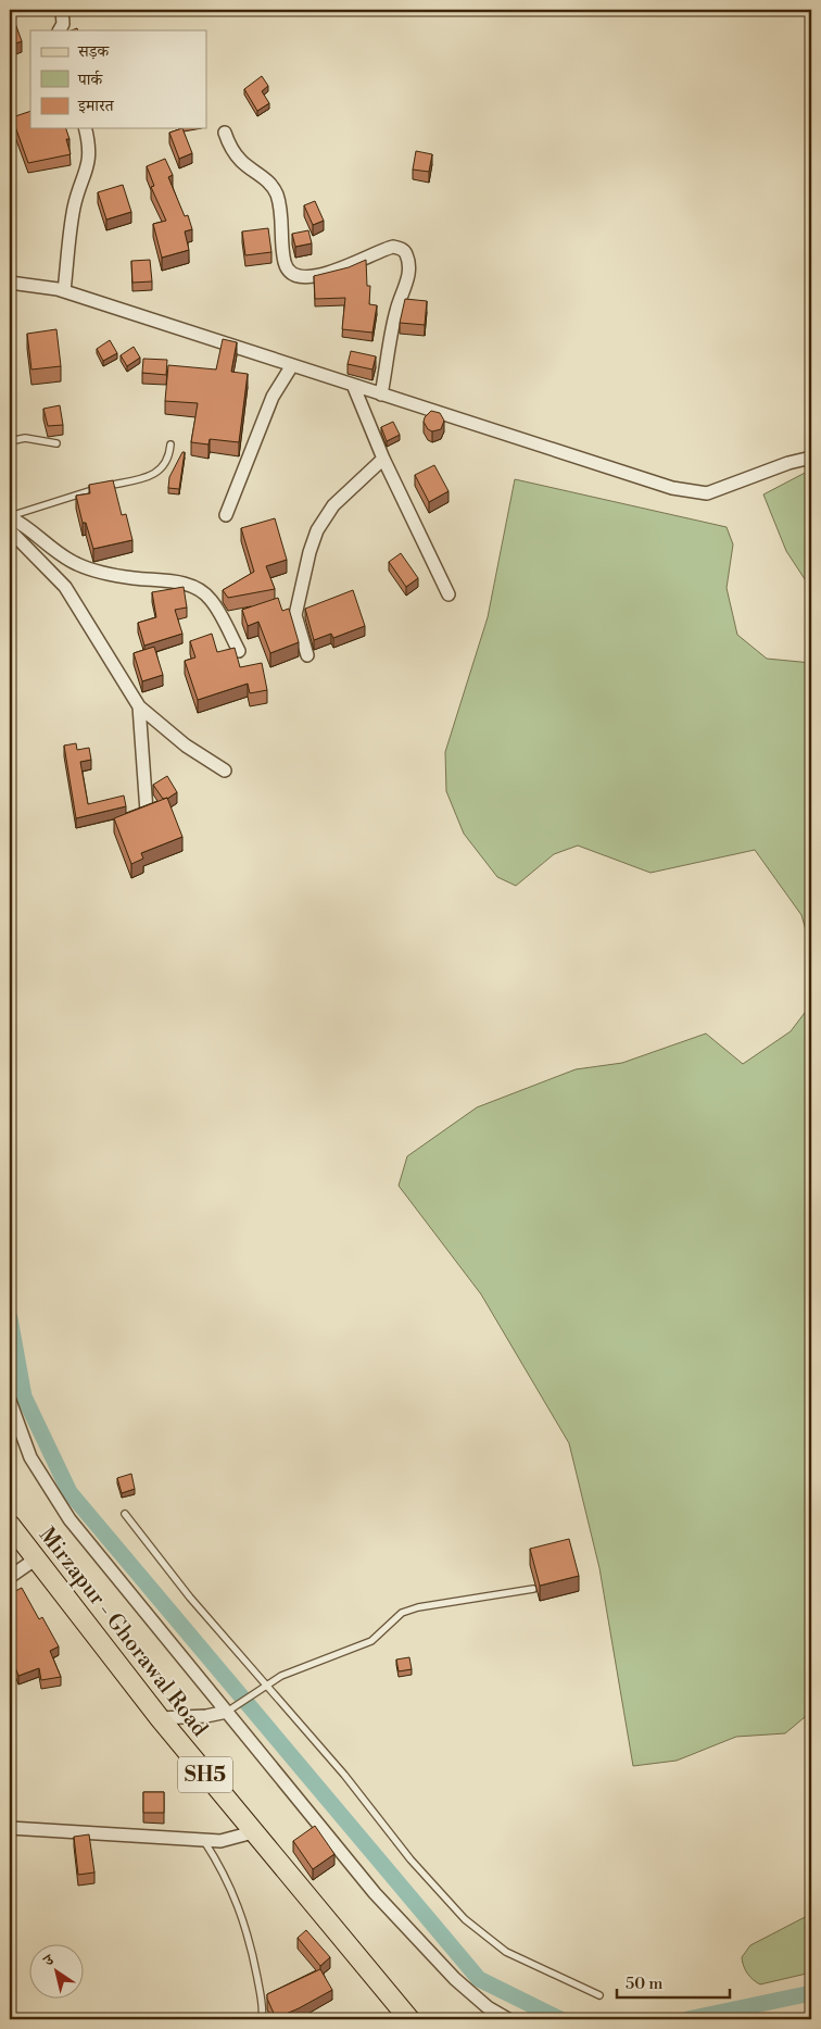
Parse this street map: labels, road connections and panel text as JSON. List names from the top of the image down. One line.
{"streets":{"main road":["Mirzapur - Ghorawal Road","SH5"]},"legend":["सड़क","पार्क","इमारत"],"scale_bar":"50 m","north":"top left"}
